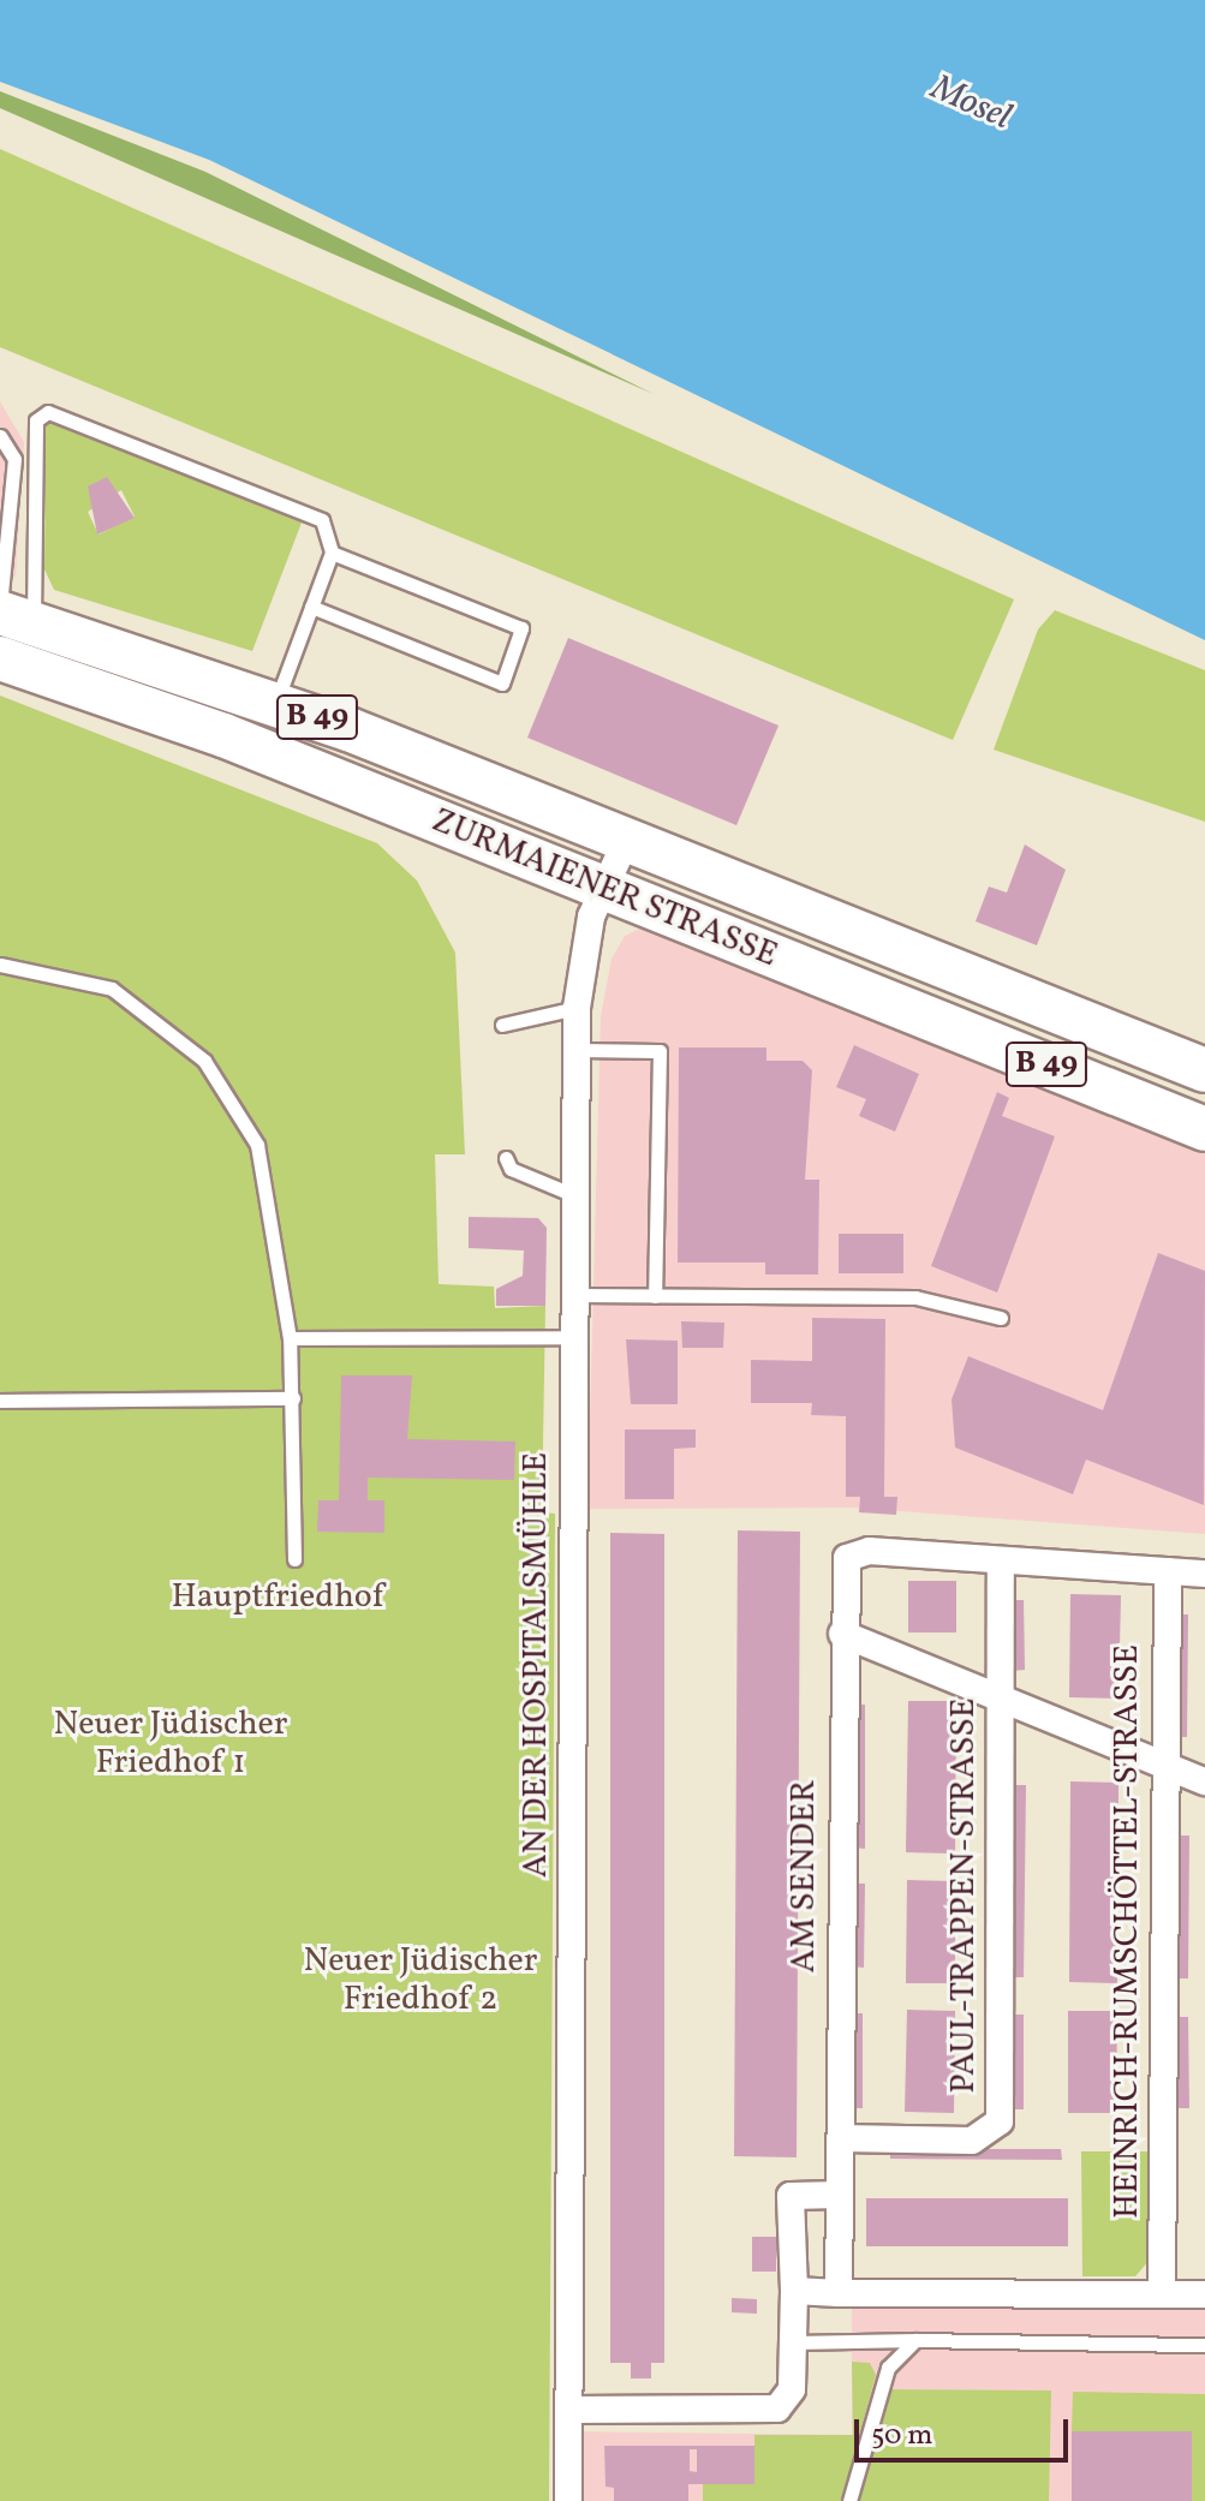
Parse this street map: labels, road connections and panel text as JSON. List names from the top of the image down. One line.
{"streets":{"main road":["B 49","ZURMAIENER STRASSE"],"street":["AN DER HOSPITALSMÜHLE","AM SENDER","PAUL-TRAPPEN-STRASSE","HEINRICH-RUMSCHÖTTEL-STRASSE"]},"crossings":[["ZURMAIENER STRASSE","AN DER HOSPITALSMÜHLE"],["AM SENDER","PAUL-TRAPPEN-STRASSE"]],"water":["Mosel"],"parks":["Hauptfriedhof","Neuer Jüdischer Friedhof 1","Neuer Jüdischer Friedhof 2"],"scale_bar":"50 m"}
